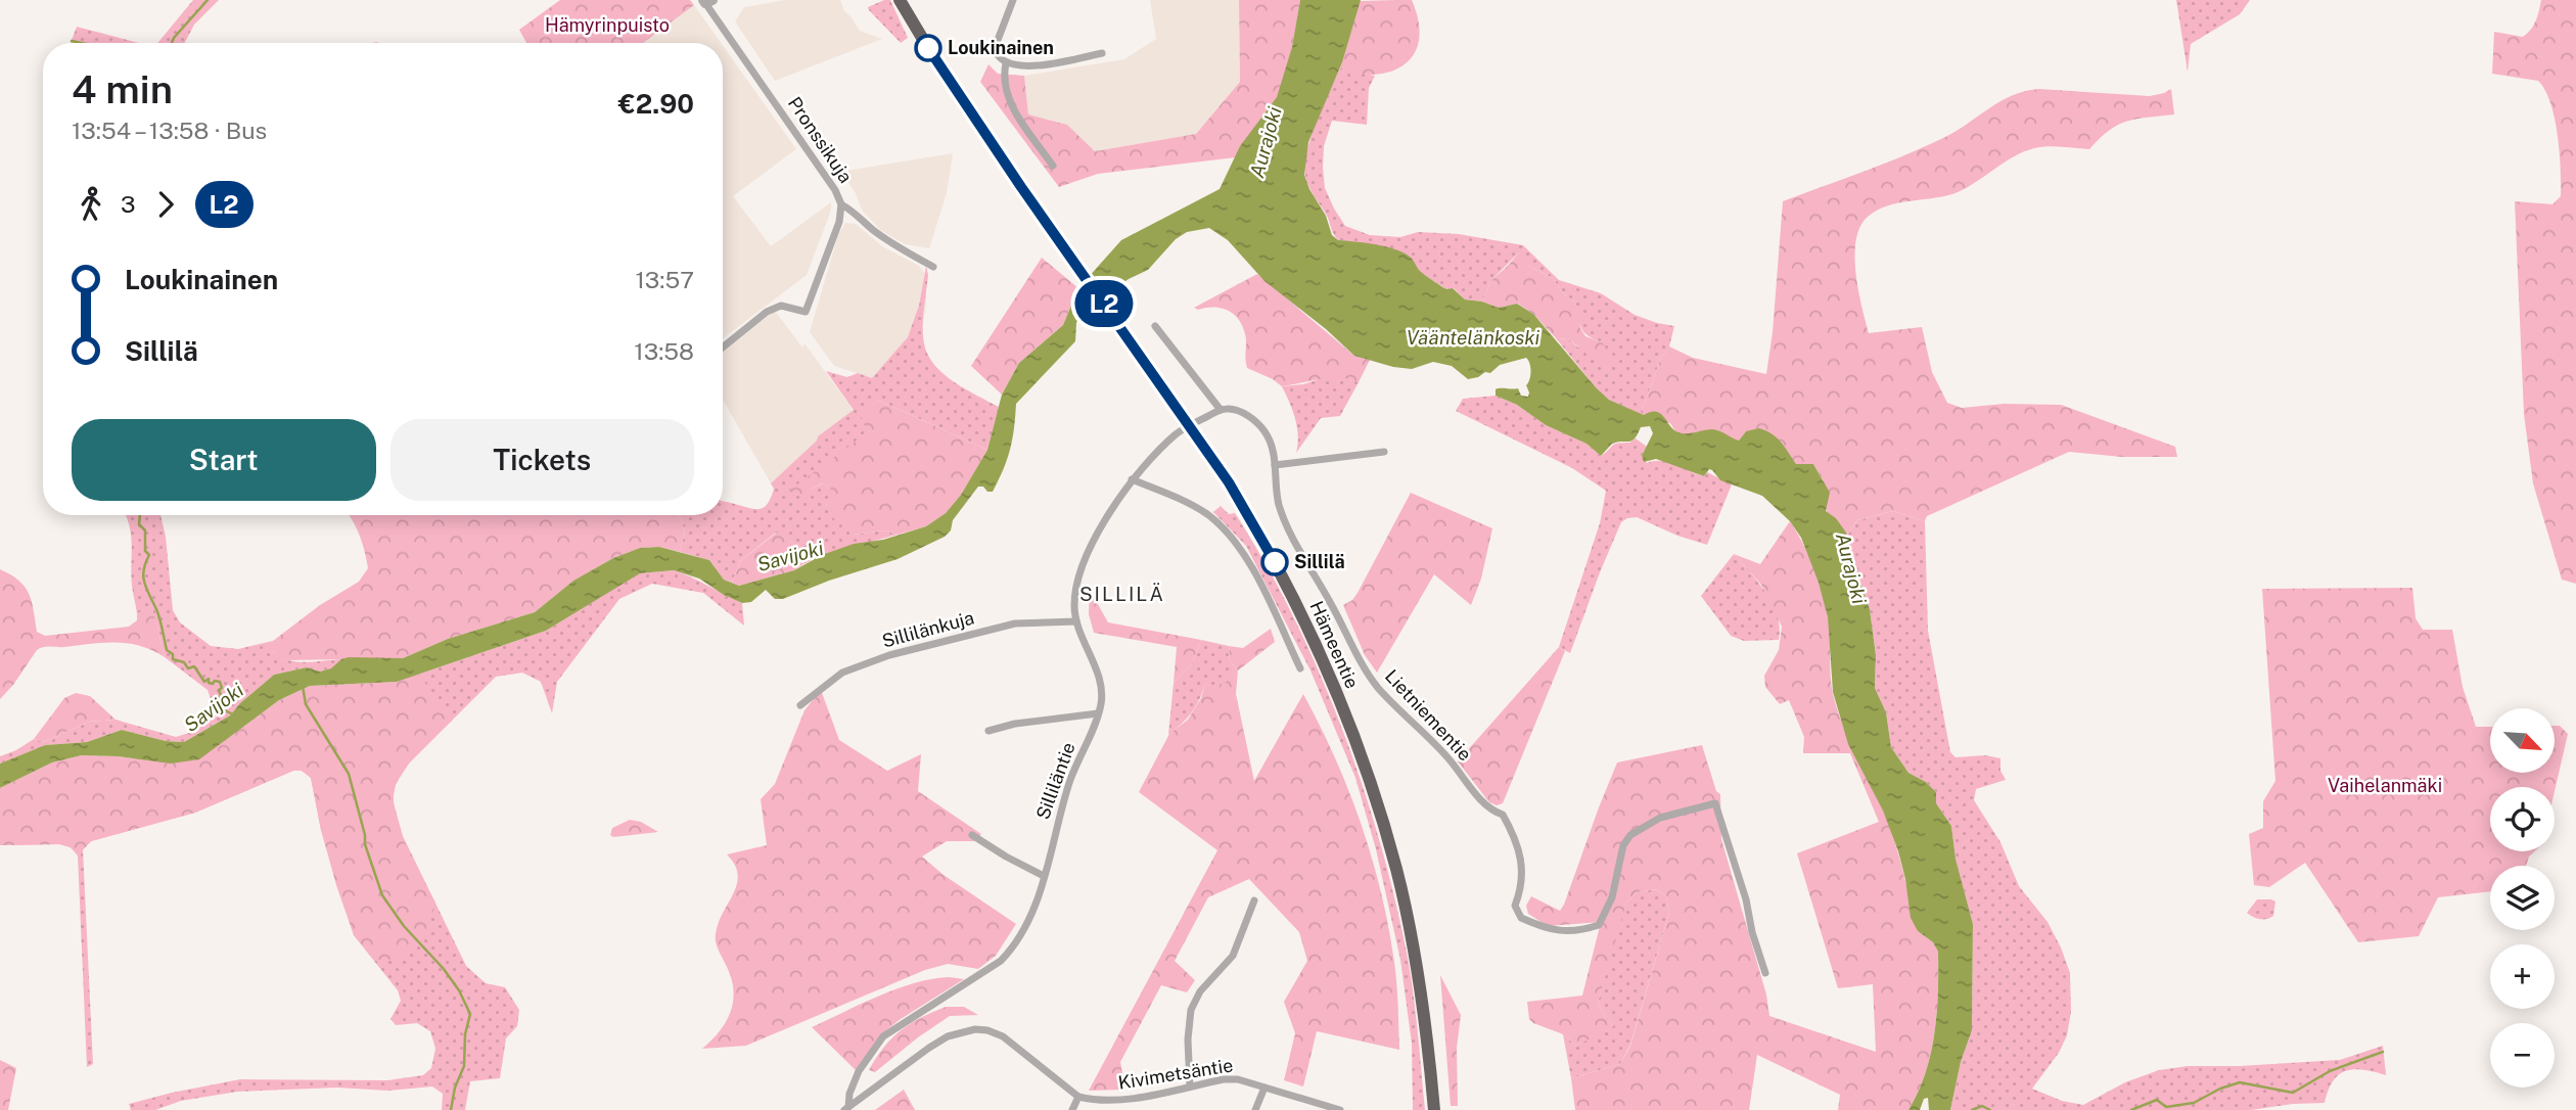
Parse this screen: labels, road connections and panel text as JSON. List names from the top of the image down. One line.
{"streets":{"highway":["Hämeentie"],"street":["Pronssikuja","Sillilänkuja","Lietniementie","Silliläntie","Kivimetsäntie"]},"crossings":[["Sillilänkuja","Silliläntie"],["Hämeentie","Silliläntie"]],"districts":["SILLILÄ"],"water":["Aurajoki","Vääntelänkoski","Savijoki"],"parks":["Hämyrinpuisto","Vaihelanmäki"],"places":["Loukinainen","Sillilä"],"lines":["bus line L2"],"north":"bottom right","page":{"on_map":"L2","heading":["4 min","13:54 – 13:58 · Bus","€2.90"],"legs":["3","L2"],"list":[{"name":"Loukinainen","value":"13:57"},{"name":"Sillilä","value":"13:58"}],"buttons":["Start","Tickets"],"map_buttons":["+","−"]}}
